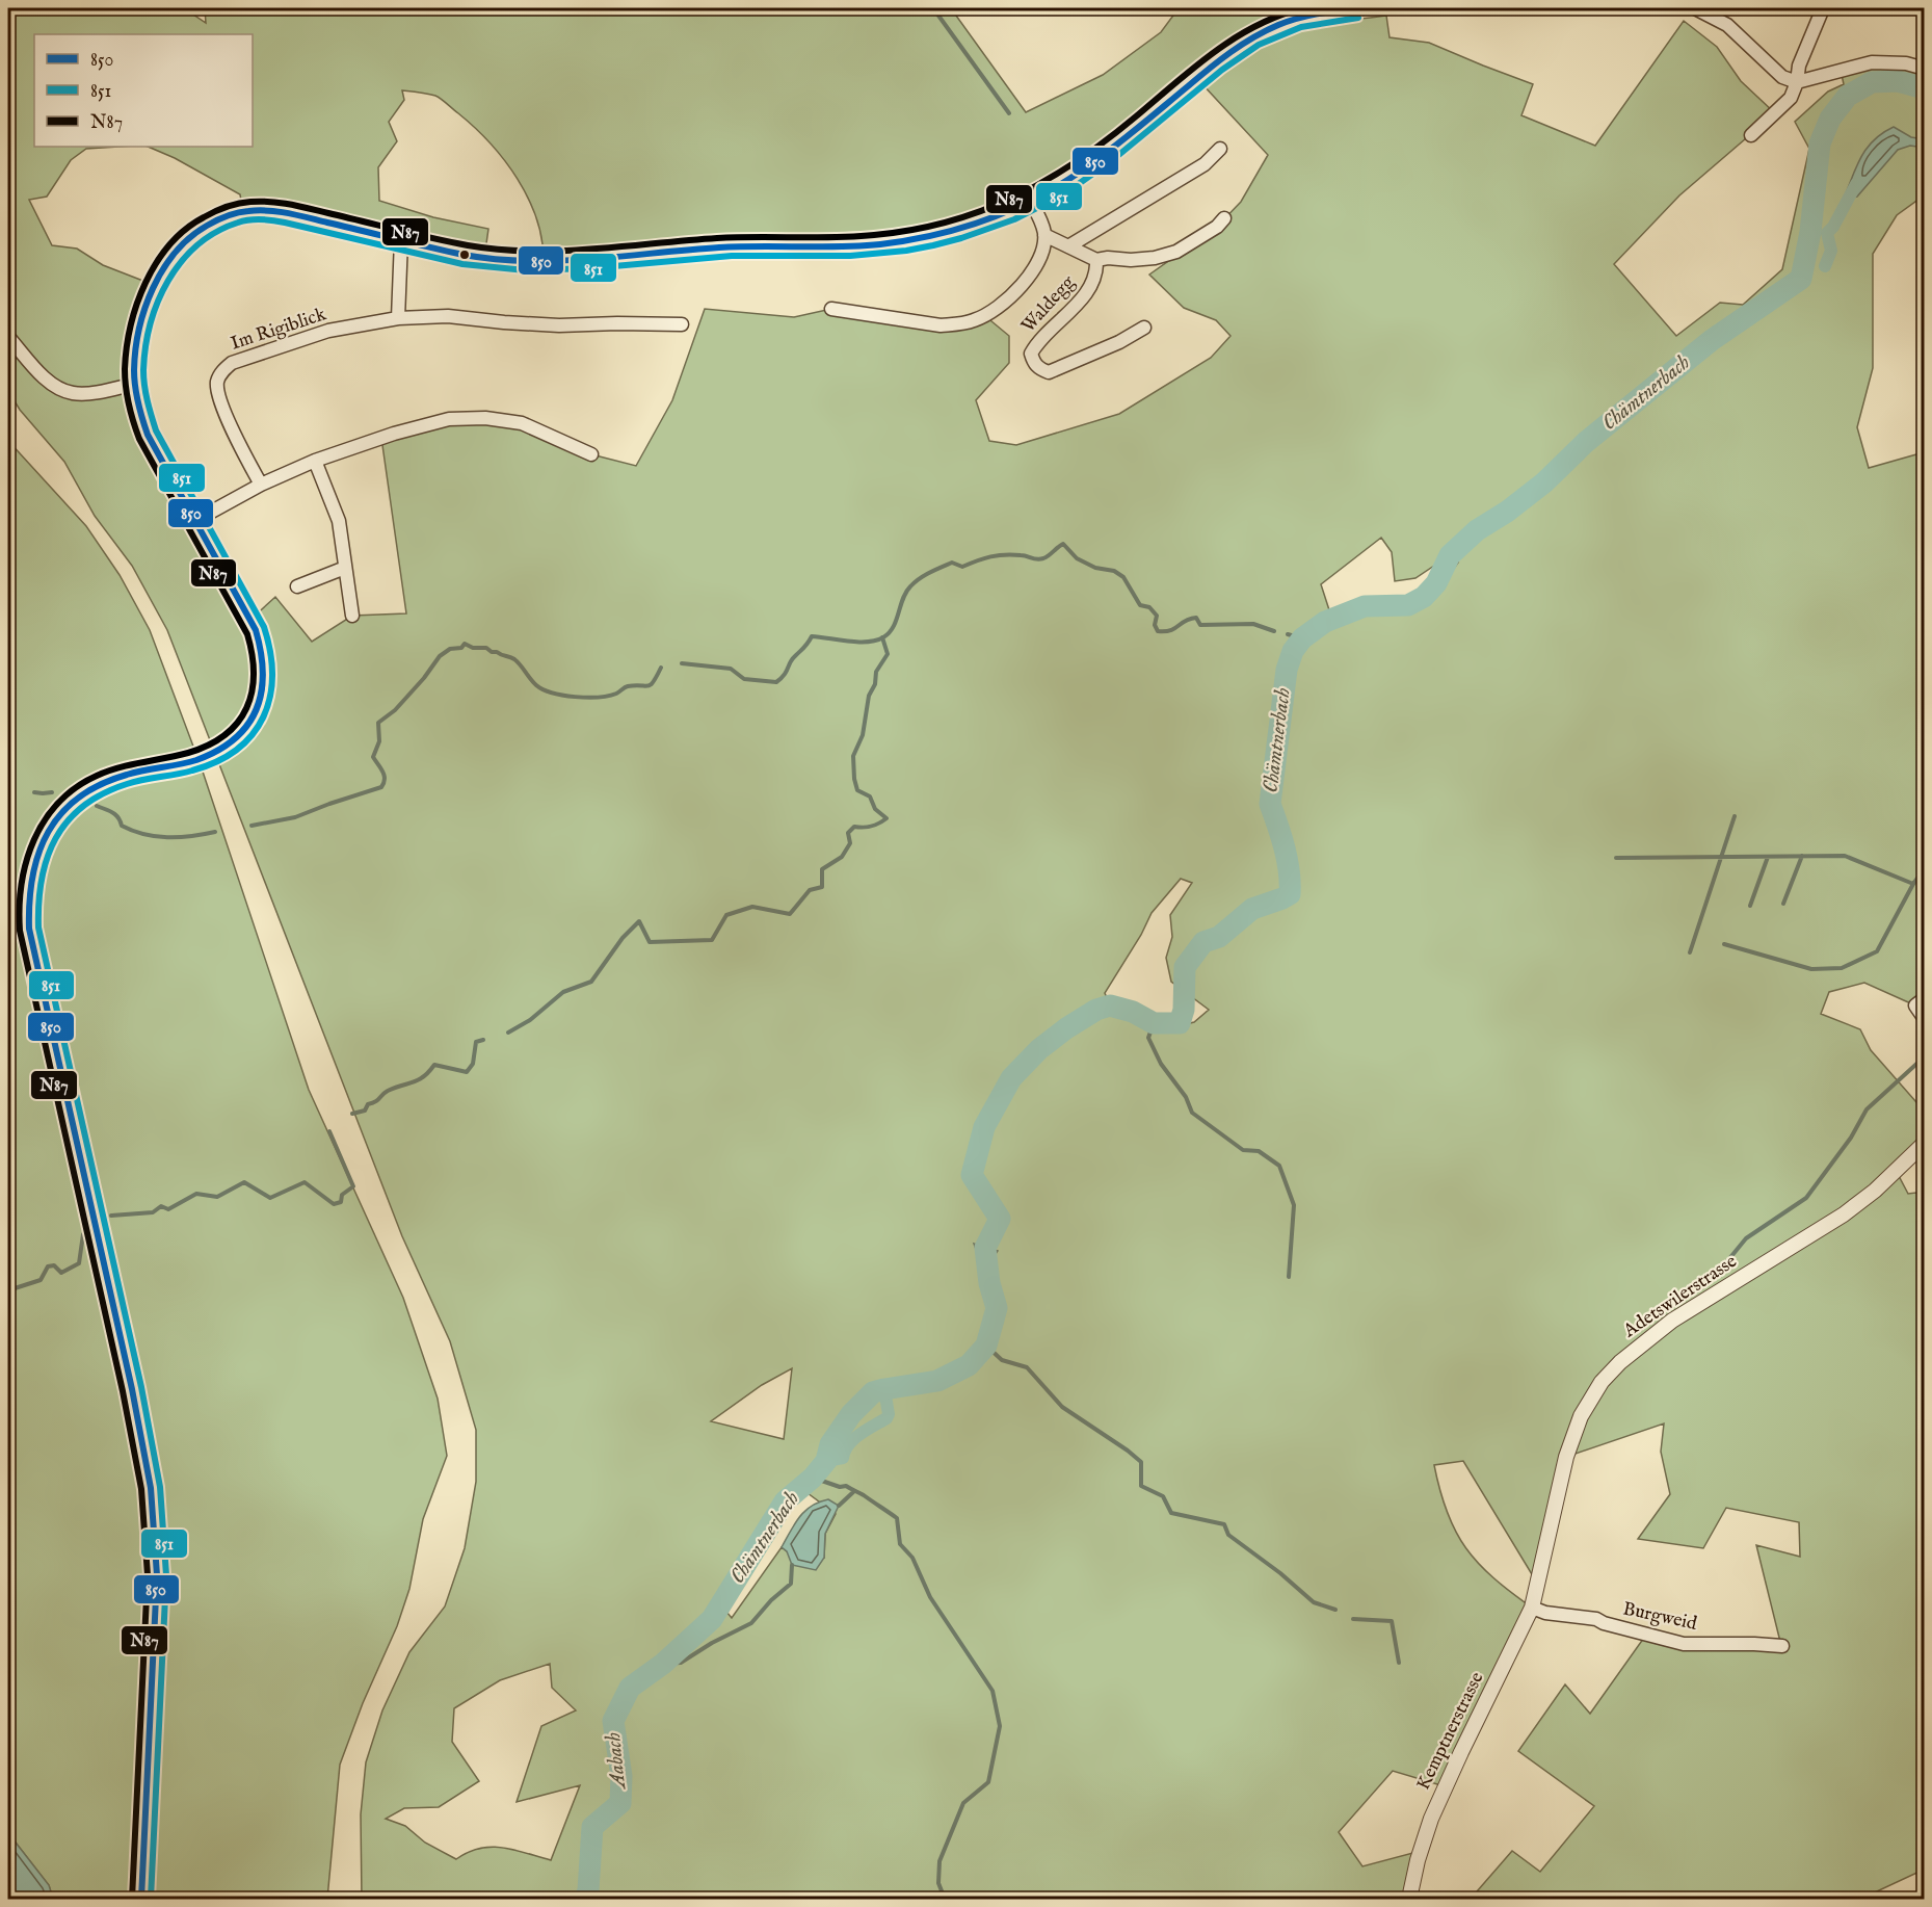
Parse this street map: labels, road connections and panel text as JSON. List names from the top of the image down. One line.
{"streets":{"street":["Waldegg","Im Rigiblick","Adetswilerstrasse","Burgweid","Kemptnerstrasse"]},"crossings":[["Adetswilerstrasse","Kemptnerstrasse"],["Burgweid","Kemptnerstrasse"]],"water":["Chämtnerbach","Aabach"],"lines":["transit line 850","transit line N87","transit line 851"],"legend":["850","851","N87"]}
